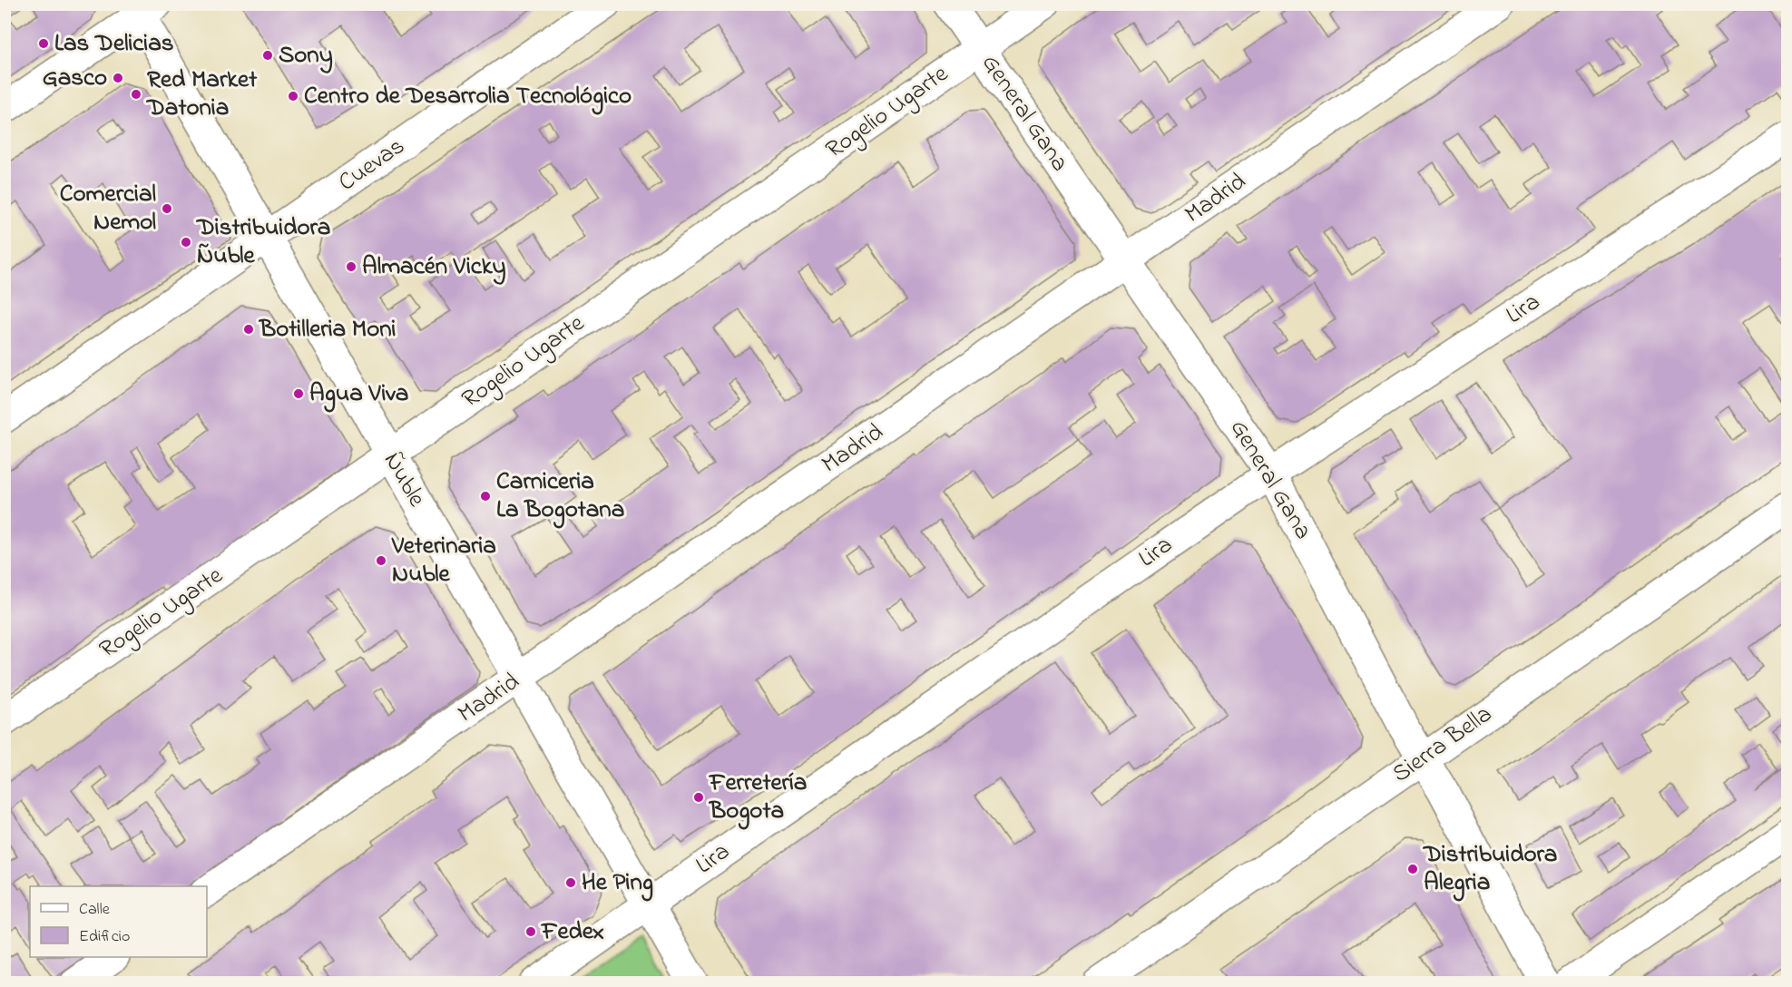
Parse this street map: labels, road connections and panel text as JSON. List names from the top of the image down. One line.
{"streets":{"street":["Rogelio Ugarte","General Gana","Cuevas","Madrid","Lira","Ñuble","Sierra Bella"]},"crossings":[["Rogelio Ugarte","General Gana"],["Rogelio Ugarte","Ñuble"],["General Gana","Madrid"],["General Gana","Lira"],["General Gana","Sierra Bella"],["Cuevas","Ñuble"],["Madrid","Ñuble"],["Lira","Ñuble"]],"places":["Las Delicias","Sony","Gasco","Red Market Datonia","Centro de Desarrolia Tecnológico","Comercial Nemol","Distribuidora Ñuble","Almacén Vicky","Botilleria Moni","Agua Viva","Carniceria La Bogotana","Veterinaria Nuble","Ferretería Bogota","Distribuidora Alegria","He Ping","Fedex"],"legend":["Calle","Edificio"]}
